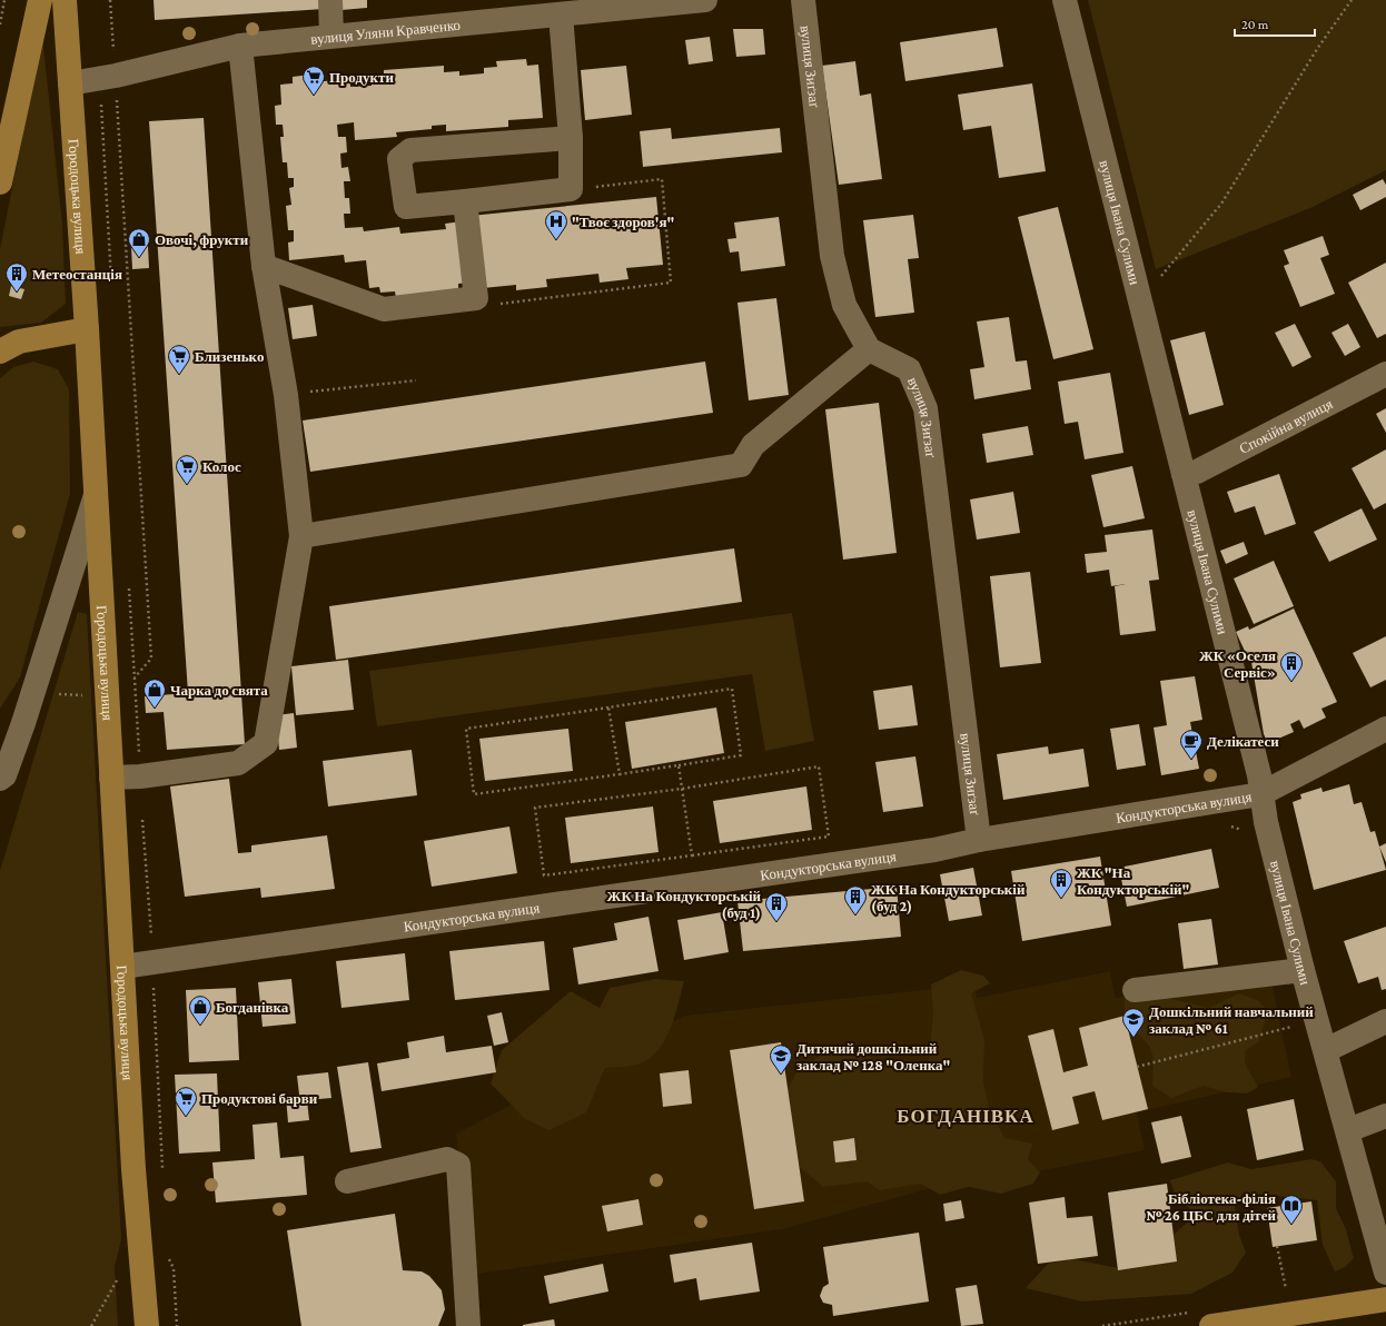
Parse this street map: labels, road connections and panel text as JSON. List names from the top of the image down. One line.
{"streets":{"main road":["Городоцька вулиця"],"street":["вулиця Уляни Кравченко","вулиця Зиґзаґ","вулиця Івана Сулими","Спокійна вулиця","Кондукторська вулиця"]},"crossings":[["вулиця Уляни Кравченко","Городоцька вулиця"],["вулиця Зиґзаґ","Кондукторська вулиця"],["Городоцька вулиця","Кондукторська вулиця"],["вулиця Івана Сулими","Спокійна вулиця"],["вулиця Івана Сулими","Кондукторська вулиця"]],"districts":["БОГДАНІВКА"],"places":{"supermarket":["Продукти","Близенько","Колос","Продуктові барви"],"hospital":["\"Твоє здоров'я\""],"shop":["Овочі, фрукти","Чарка до свята","Богданівка"],"building":["Метеостанція","ЖК «Оселя Сервіс»","ЖК \"На Кондукторській\"","ЖК На Кондукторській (буд 2)","ЖК На Кондукторській (буд 1)"],"cafe":["Делікатеси"],"school or university":["Дошкільний навчальний заклад № 61","Дитячий дошкільний заклад № 128 \"Оленка\""],"library":["Бібліотека-філія № 26 ЦБС для дітей"]},"scale_bar":"20 m"}
